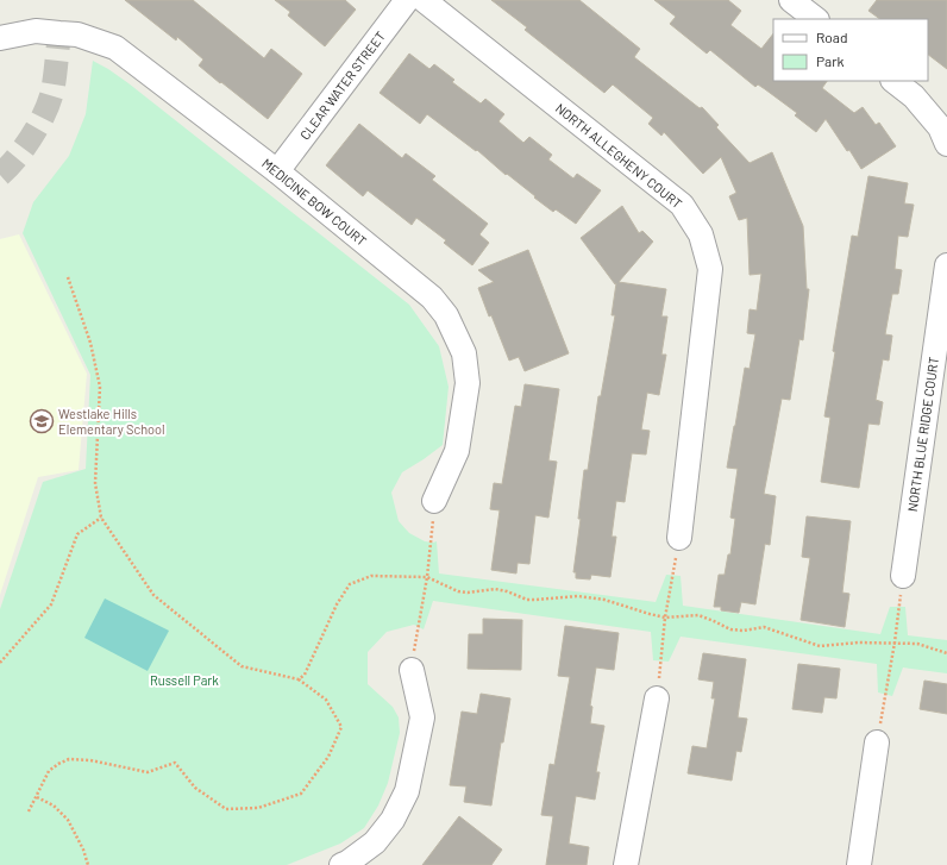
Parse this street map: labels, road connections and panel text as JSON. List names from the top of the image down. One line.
{"streets":{"street":["CLEAR WATER STREET","NORTH ALLEGHENY COURT","MEDICINE BOW COURT","NORTH BLUE RIDGE COURT"]},"crossings":[["CLEAR WATER STREET","MEDICINE BOW COURT"]],"parks":["Russell Park"],"places":{"school or university":["Westlake Hills Elementary School"]},"legend":["Road","Park"]}
